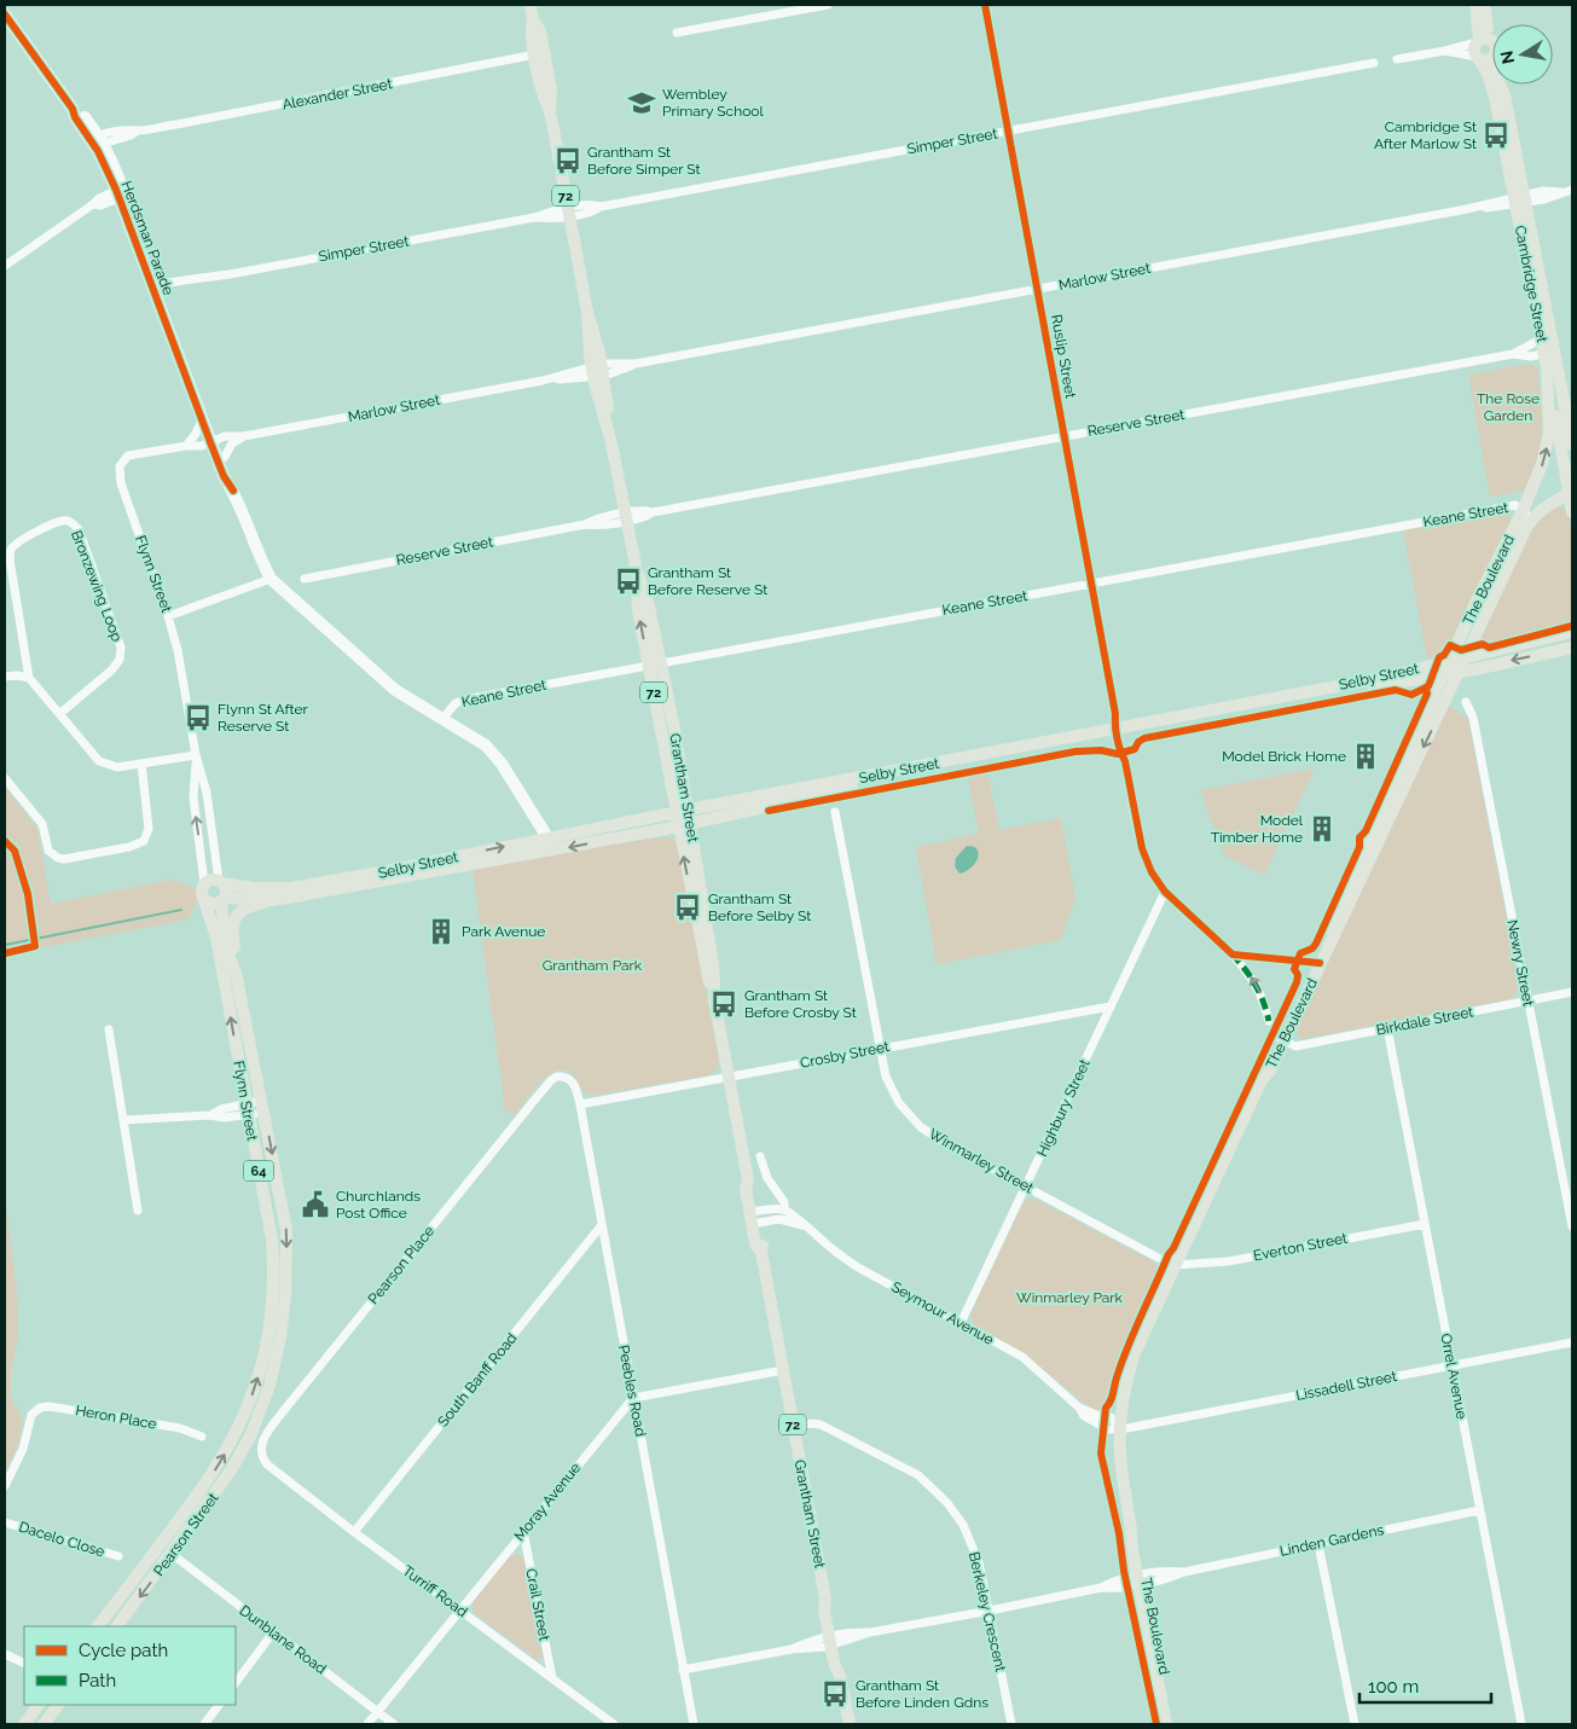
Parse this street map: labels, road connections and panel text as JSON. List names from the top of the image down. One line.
{"streets":{"main road":["72","Herdsman Parade","Cambridge Street","Flynn Street","The Boulevard","Selby Street","Grantham Street","64","Pearson Street"],"street":["Alexander Street","Simper Street","Marlow Street","Ruslip Street","Reserve Street","Keane Street","Bronzewing Loop","Newry Street","Birkdale Street","Crosby Street","Highbury Street","Winmarley Street","Everton Street","Pearson Place","Seymour Avenue","Orrel Avenue","South Banff Road","Lissadell Street","Peebles Road","Heron Place","Moray Avenue","Dacelo Close","Linden Gardens","Turriff Road","Crail Street","Berkeley Crescent","Dunblane Road"]},"crossings":[["Alexander Street","Herdsman Parade"],["Alexander Street","Grantham Street"],["Simper Street","Herdsman Parade"],["Simper Street","Ruslip Street"],["Simper Street","Grantham Street"],["Herdsman Parade","Marlow Street"],["Herdsman Parade","Keane Street"],["Herdsman Parade","Flynn Street"],["Herdsman Parade","Selby Street"],["Marlow Street","Cambridge Street"],["Marlow Street","Ruslip Street"],["Marlow Street","Flynn Street"],["Marlow Street","Grantham Street"],["Cambridge Street","Reserve Street"],["Cambridge Street","The Boulevard"],["Ruslip Street","Reserve Street"],["Ruslip Street","Keane Street"],["Ruslip Street","Selby Street"],["Ruslip Street","Highbury Street"],["Reserve Street","Grantham Street"],["Keane Street","The Boulevard"],["Keane Street","Grantham Street"],["Flynn Street","Selby Street"],["Flynn Street","64"],["Flynn Street","Pearson Street"],["The Boulevard","Selby Street"],["The Boulevard","Birkdale Street"],["The Boulevard","Winmarley Street"],["The Boulevard","Everton Street"],["The Boulevard","Seymour Avenue"],["The Boulevard","Lissadell Street"],["The Boulevard","Linden Gardens"],["Selby Street","Grantham Street"],["Selby Street","64"],["Grantham Street","Crosby Street"],["Grantham Street","Seymour Avenue"],["Grantham Street","Linden Gardens"],["Grantham Street","Berkeley Crescent"],["Newry Street","Birkdale Street"],["Birkdale Street","Orrel Avenue"],["Crosby Street","Highbury Street"],["Crosby Street","Winmarley Street"],["Crosby Street","Peebles Road"],["Highbury Street","Winmarley Street"],["Highbury Street","Seymour Avenue"],["Winmarley Street","Everton Street"],["Everton Street","Orrel Avenue"],["Pearson Place","Peebles Road"],["Pearson Place","Turriff Road"],["Seymour Avenue","Lissadell Street"],["Orrel Avenue","Lissadell Street"],["Orrel Avenue","Linden Gardens"],["South Banff Road","Peebles Road"],["South Banff Road","Turriff Road"],["Peebles Road","Moray Avenue"],["Peebles Road","Linden Gardens"],["Moray Avenue","Turriff Road"],["Moray Avenue","Crail Street"],["Moray Avenue","Dunblane Road"],["Pearson Street","Dunblane Road"],["Linden Gardens","Berkeley Crescent"],["Turriff Road","Crail Street"]],"parks":["The Rose Garden","Grantham Park","Winmarley Park"],"places":{"school or university":["Wembley Primary School"],"bus stop":["Cambridge St After Marlow St","Grantham St Before Simper St","Grantham St Before Reserve St","Flynn St After Reserve St","Grantham St Before Selby St","Grantham St Before Crosby St","Grantham St Before Linden Gdns"],"building":["Model Brick Home","Model Timber Home","Park Avenue"],"public building":["Churchlands Post Office"]},"legend":["Cycle path","Path"],"scale_bar":"100 m","north":"left"}
